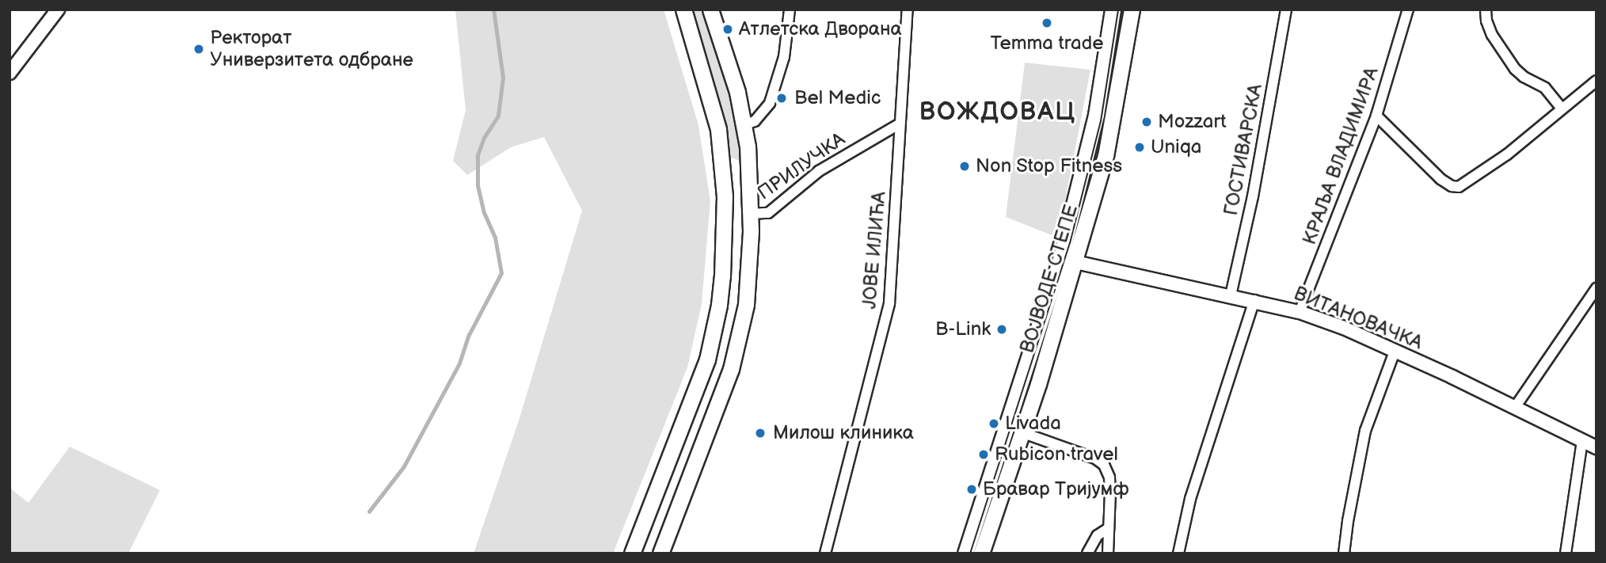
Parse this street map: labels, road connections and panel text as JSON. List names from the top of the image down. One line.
{"streets":{"main road":["ВОЈВОДЕ СТЕПЕ"],"street":["ГОСТИВАРСКА","КРАЉА ВЛАДИМИРА","ПРИЛУЧКА","ЈОВЕ ИЛИЋА","ВИТАНОВАЧКА"]},"crossings":[["ГОСТИВАРСКА","ВИТАНОВАЧКА"],["КРАЉА ВЛАДИМИРА","ВИТАНОВАЧКА"],["ПРИЛУЧКА","ЈОВЕ ИЛИЋА"],["ВОЈВОДЕ СТЕПЕ","ВИТАНОВАЧКА"]],"districts":["ВОЖДОВАЦ"],"places":["Temma trade","Атлетска Дворана","Ректорат Универзитета одбране","Bel Medic","Mozzart","Uniqa","Non Stop Fitness","B-Link","Livada","Милош клиника","Rubicon travel","Бравар Тријумф"]}
